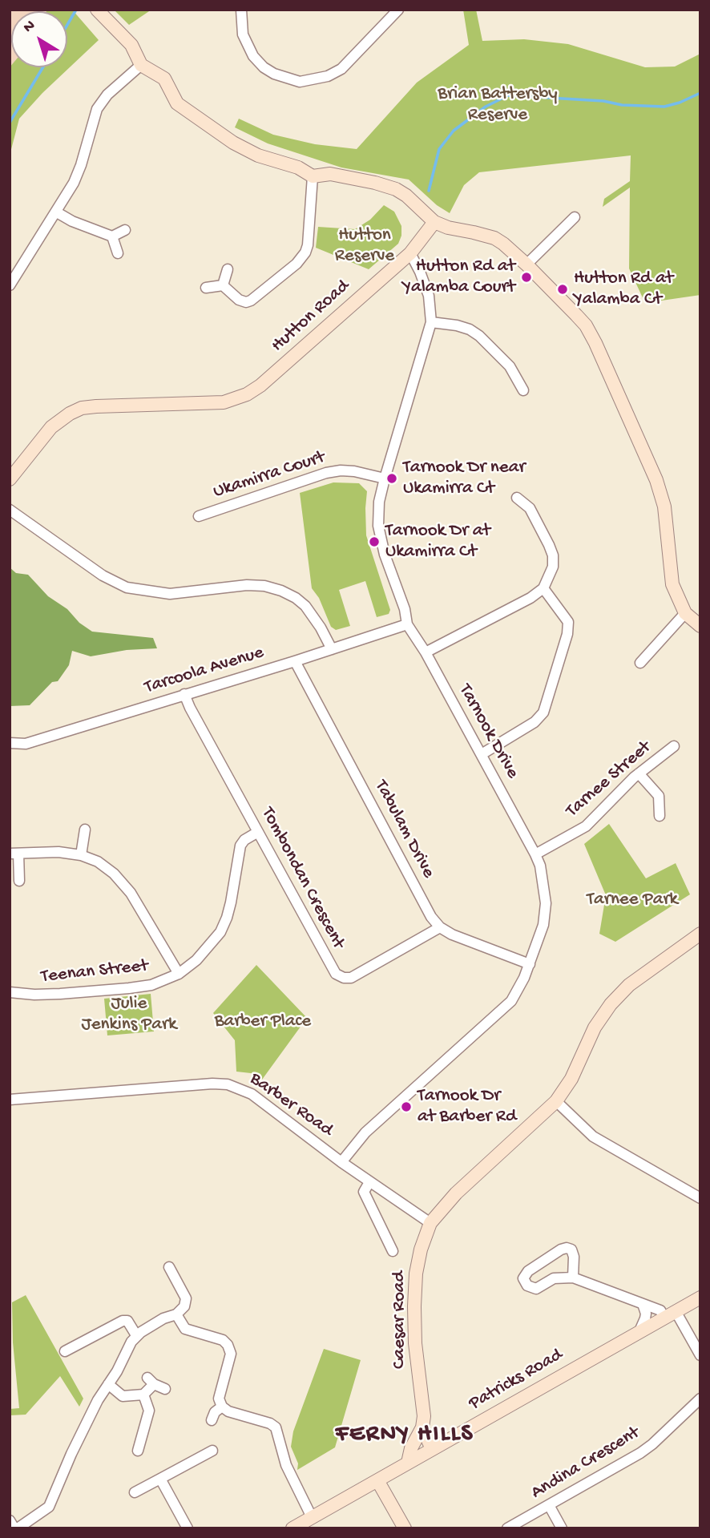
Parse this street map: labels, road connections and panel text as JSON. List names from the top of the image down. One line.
{"streets":{"street":["Hutton Road","Ukamirra Court","Tarcoola Avenue","Tarnook Drive","Tarnee Street","Tabulam Drive","Tombondan Crescent","Teenan Street","Barber Road","Caesar Road","Patricks Road","Andina Crescent"]},"crossings":[["Hutton Road","Tarnook Drive"],["Ukamirra Court","Tarnook Drive"],["Tarcoola Avenue","Tarnook Drive"],["Tarcoola Avenue","Tabulam Drive"],["Tarcoola Avenue","Tombondan Crescent"],["Tarnook Drive","Tarnee Street"],["Tarnook Drive","Tabulam Drive"],["Tarnook Drive","Barber Road"],["Tabulam Drive","Tombondan Crescent"],["Tombondan Crescent","Teenan Street"],["Barber Road","Caesar Road"],["Caesar Road","Patricks Road"]],"districts":["FERNY HILLS"],"parks":["Brian Battersby Reserve","Hutton Reserve","Tarnee Park","Julie Jenkins Park","Barber Place"],"places":["Hutton Rd at Yalamba Court","Hutton Rd at Yalamba Ct","Tarnook Dr near Ukamirra Ct","Tarnook Dr at Ukamirra Ct","Tarnook Dr at Barber Rd"],"north":"top left"}
